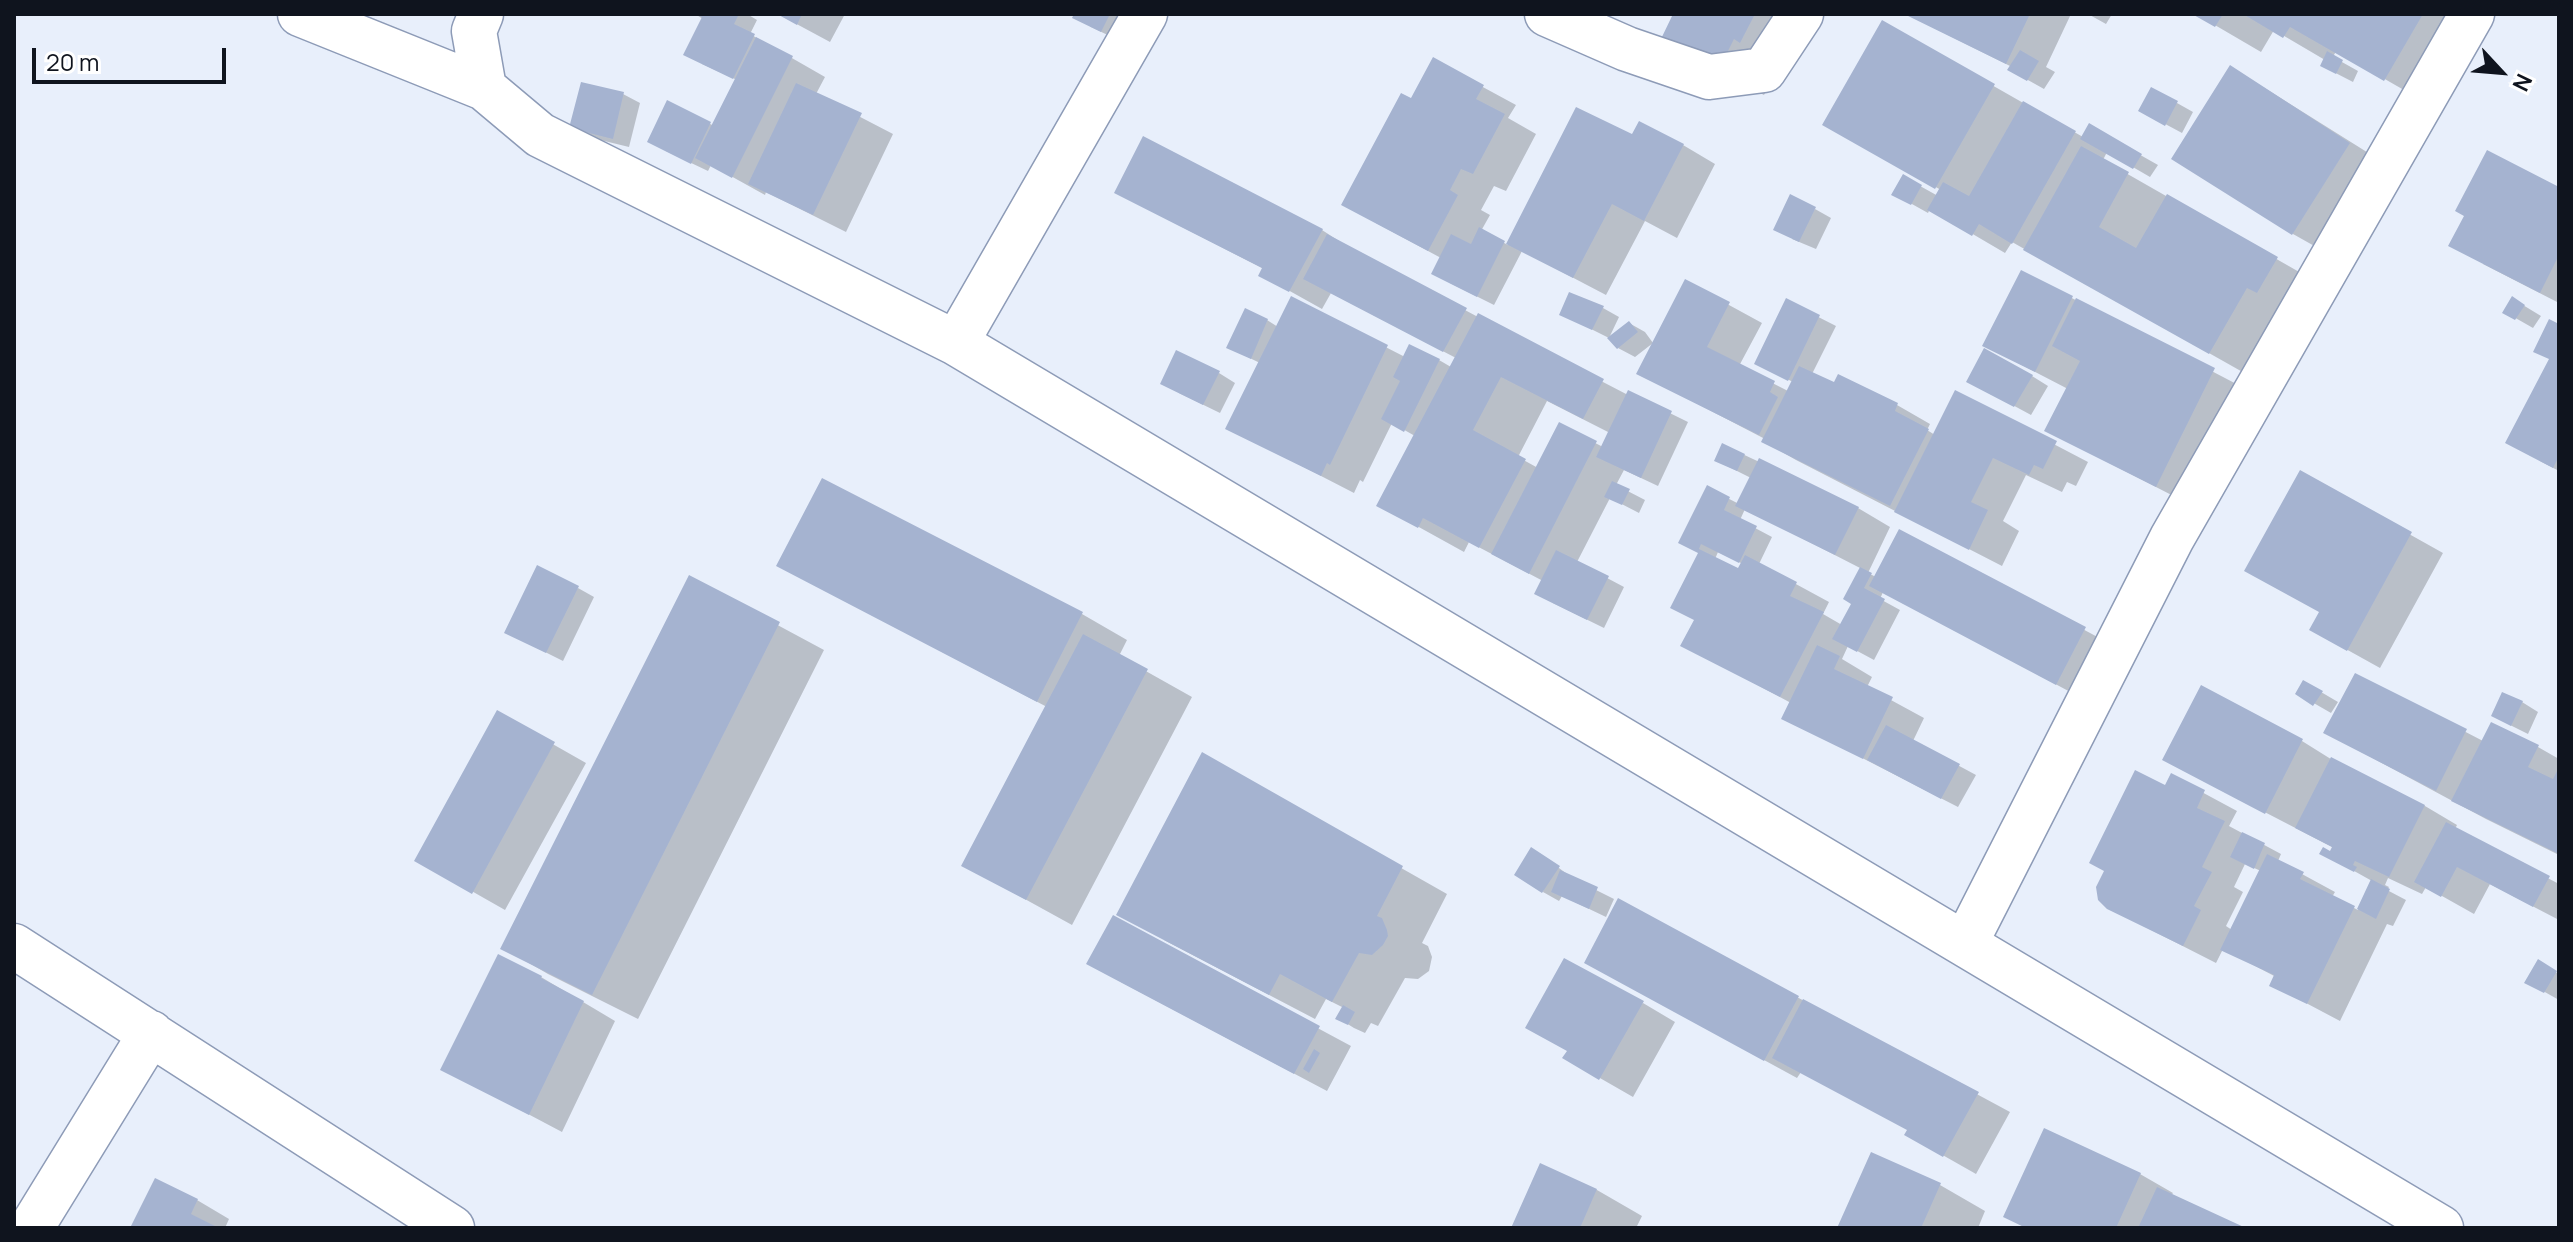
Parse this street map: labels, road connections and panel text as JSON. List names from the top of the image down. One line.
{"scale_bar":"20 m","north":"bottom right"}
